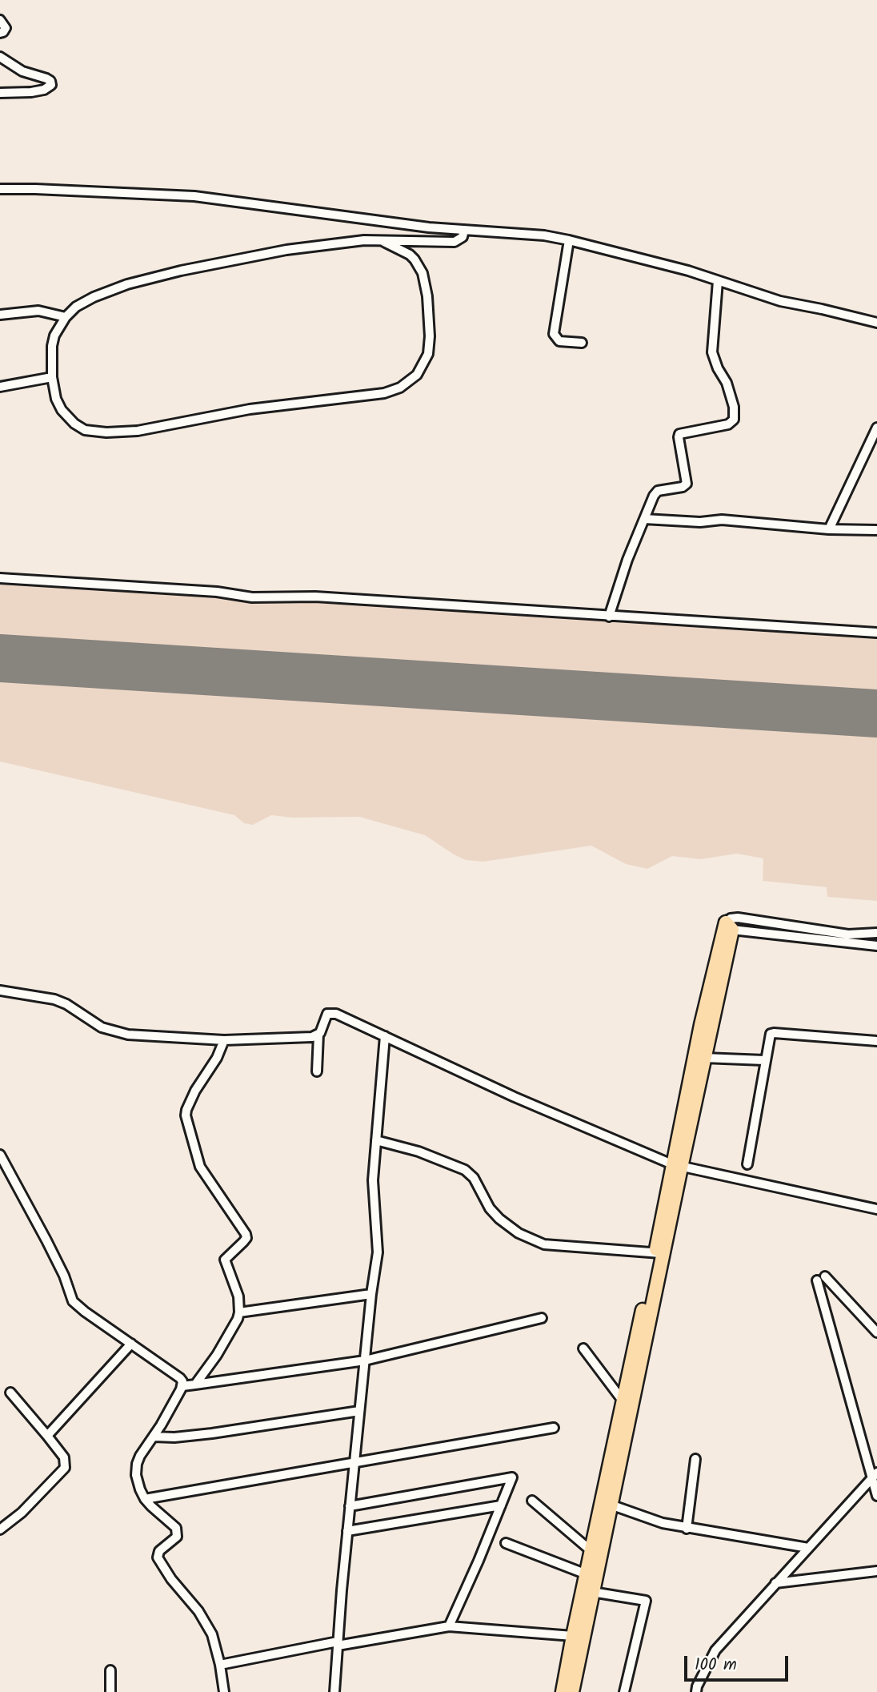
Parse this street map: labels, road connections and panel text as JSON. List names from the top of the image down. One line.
{"scale_bar":"100 m"}
